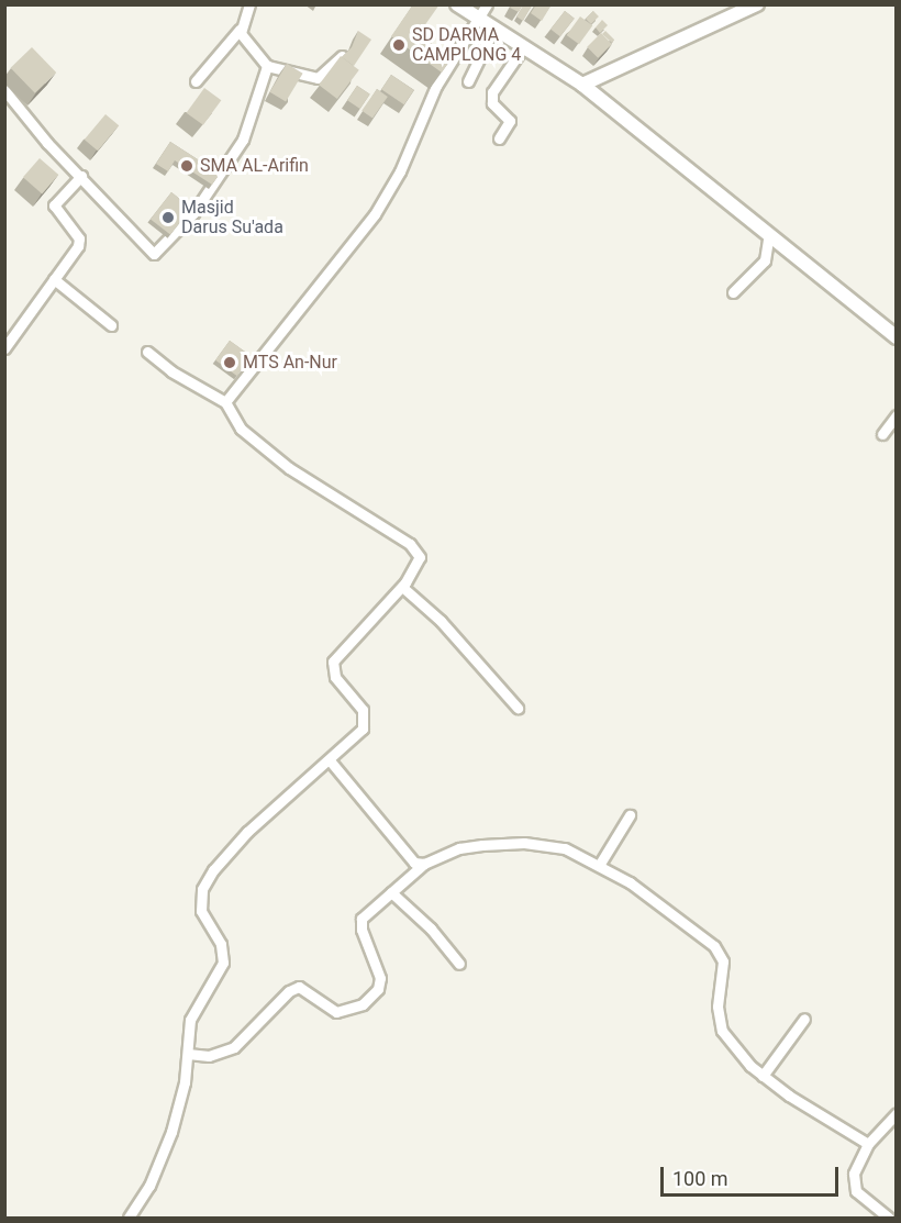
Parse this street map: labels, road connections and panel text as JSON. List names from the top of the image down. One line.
{"places":["SD DARMA CAMPLONG 4","SMA AL-Arifin","Masjid Darus Su'ada","MTS An-Nur"],"scale_bar":"100 m"}
